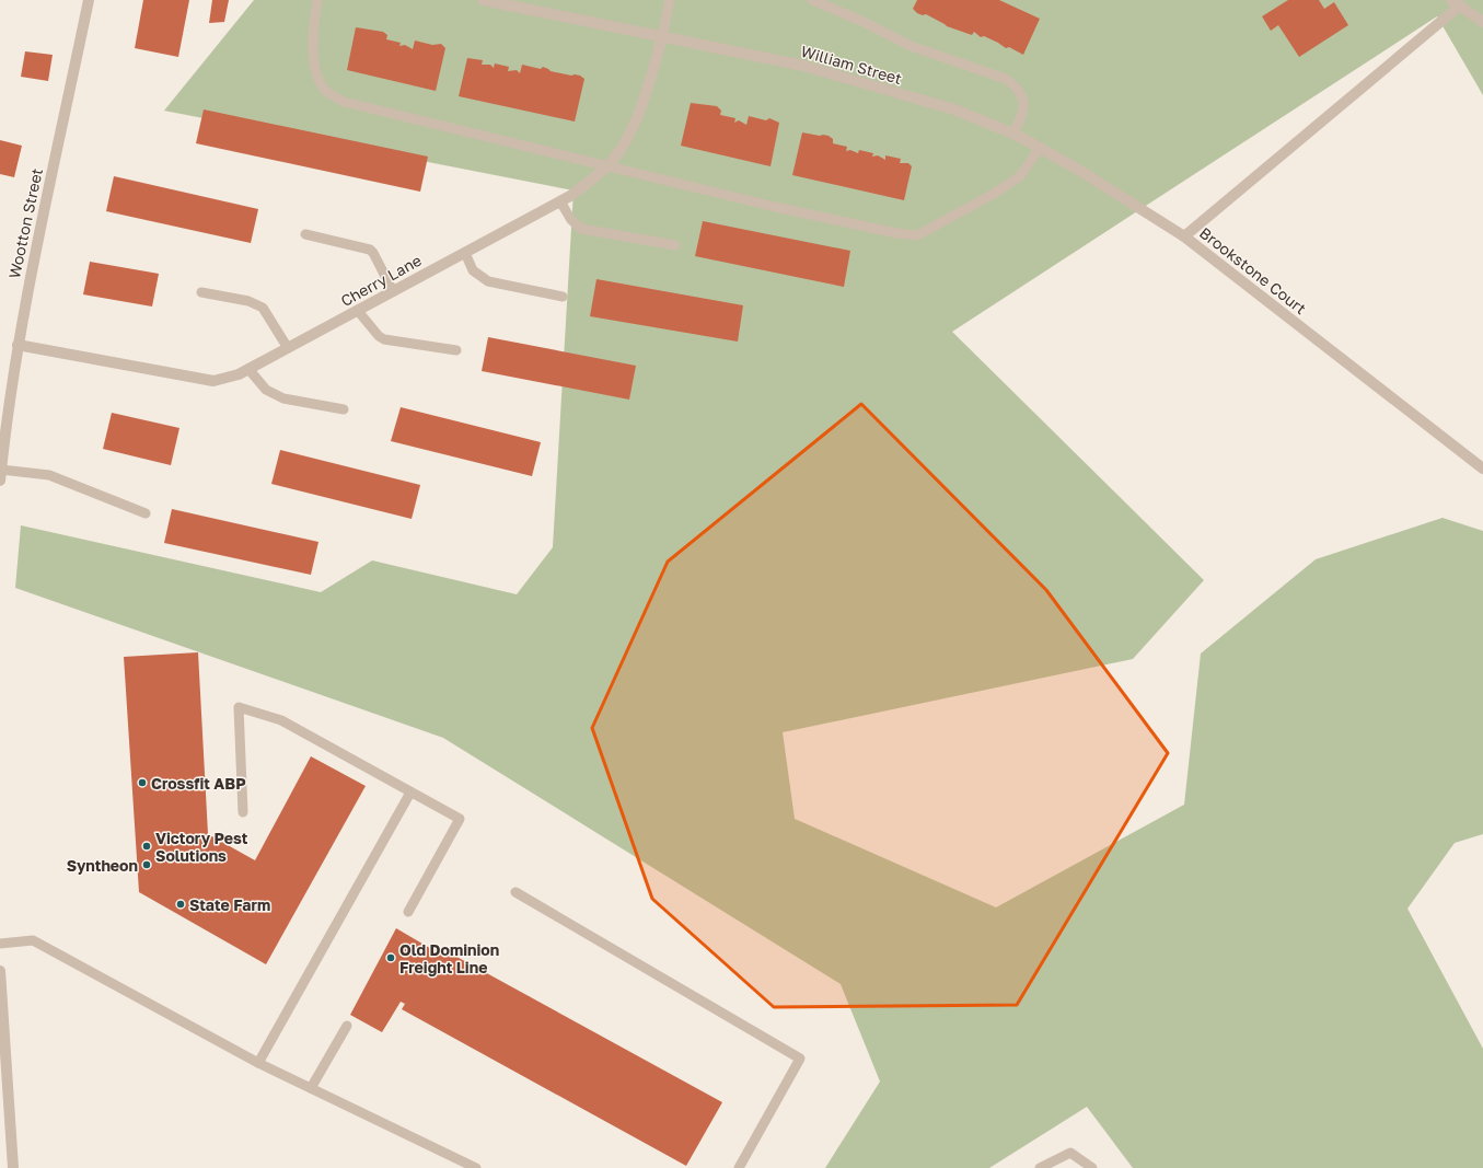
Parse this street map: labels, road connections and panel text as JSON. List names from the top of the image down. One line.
{"streets":{"street":["William Street","Wootton Street","Brookstone Court","Cherry Lane"]},"crossings":[["William Street","Brookstone Court"],["William Street","Cherry Lane"],["Wootton Street","Cherry Lane"]],"places":["Crossfit ABP","Victory Pest Solutions","Syntheon","State Farm","Old Dominion Freight Line"]}
